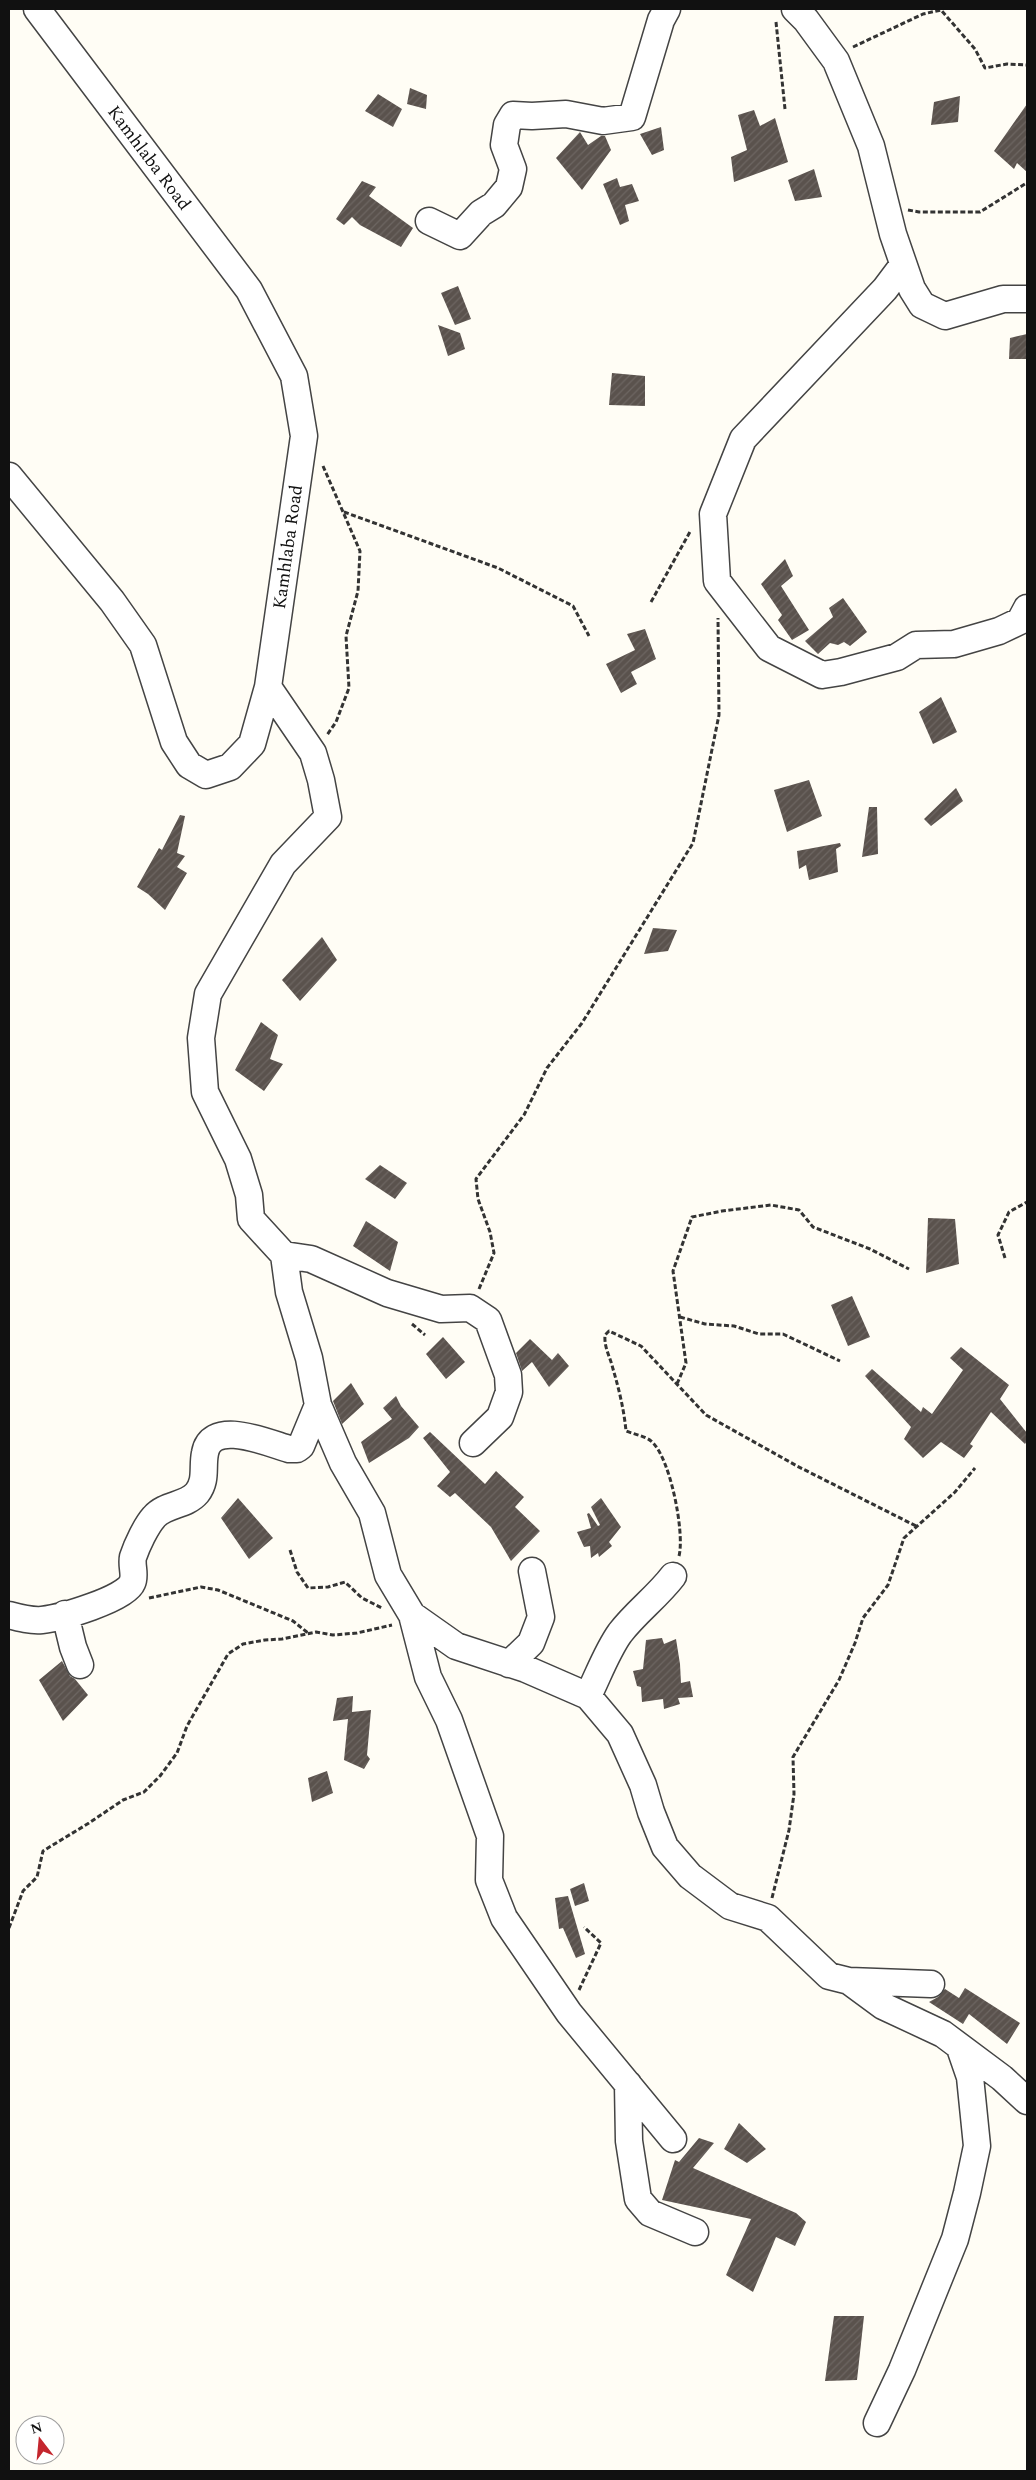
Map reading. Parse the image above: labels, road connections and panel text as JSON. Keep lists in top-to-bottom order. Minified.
{"streets":{"street":["Kamhlaba Road"]},"north":"top"}
